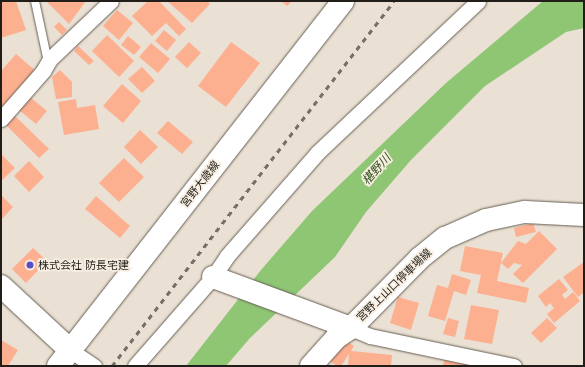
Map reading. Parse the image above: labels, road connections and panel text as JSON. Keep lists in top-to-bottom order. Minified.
{"streets":{"main road":["宮野大歳線","宮野上山口停車場線"]},"water":["椹野川"],"places":["株式会社 防長宅建"]}
